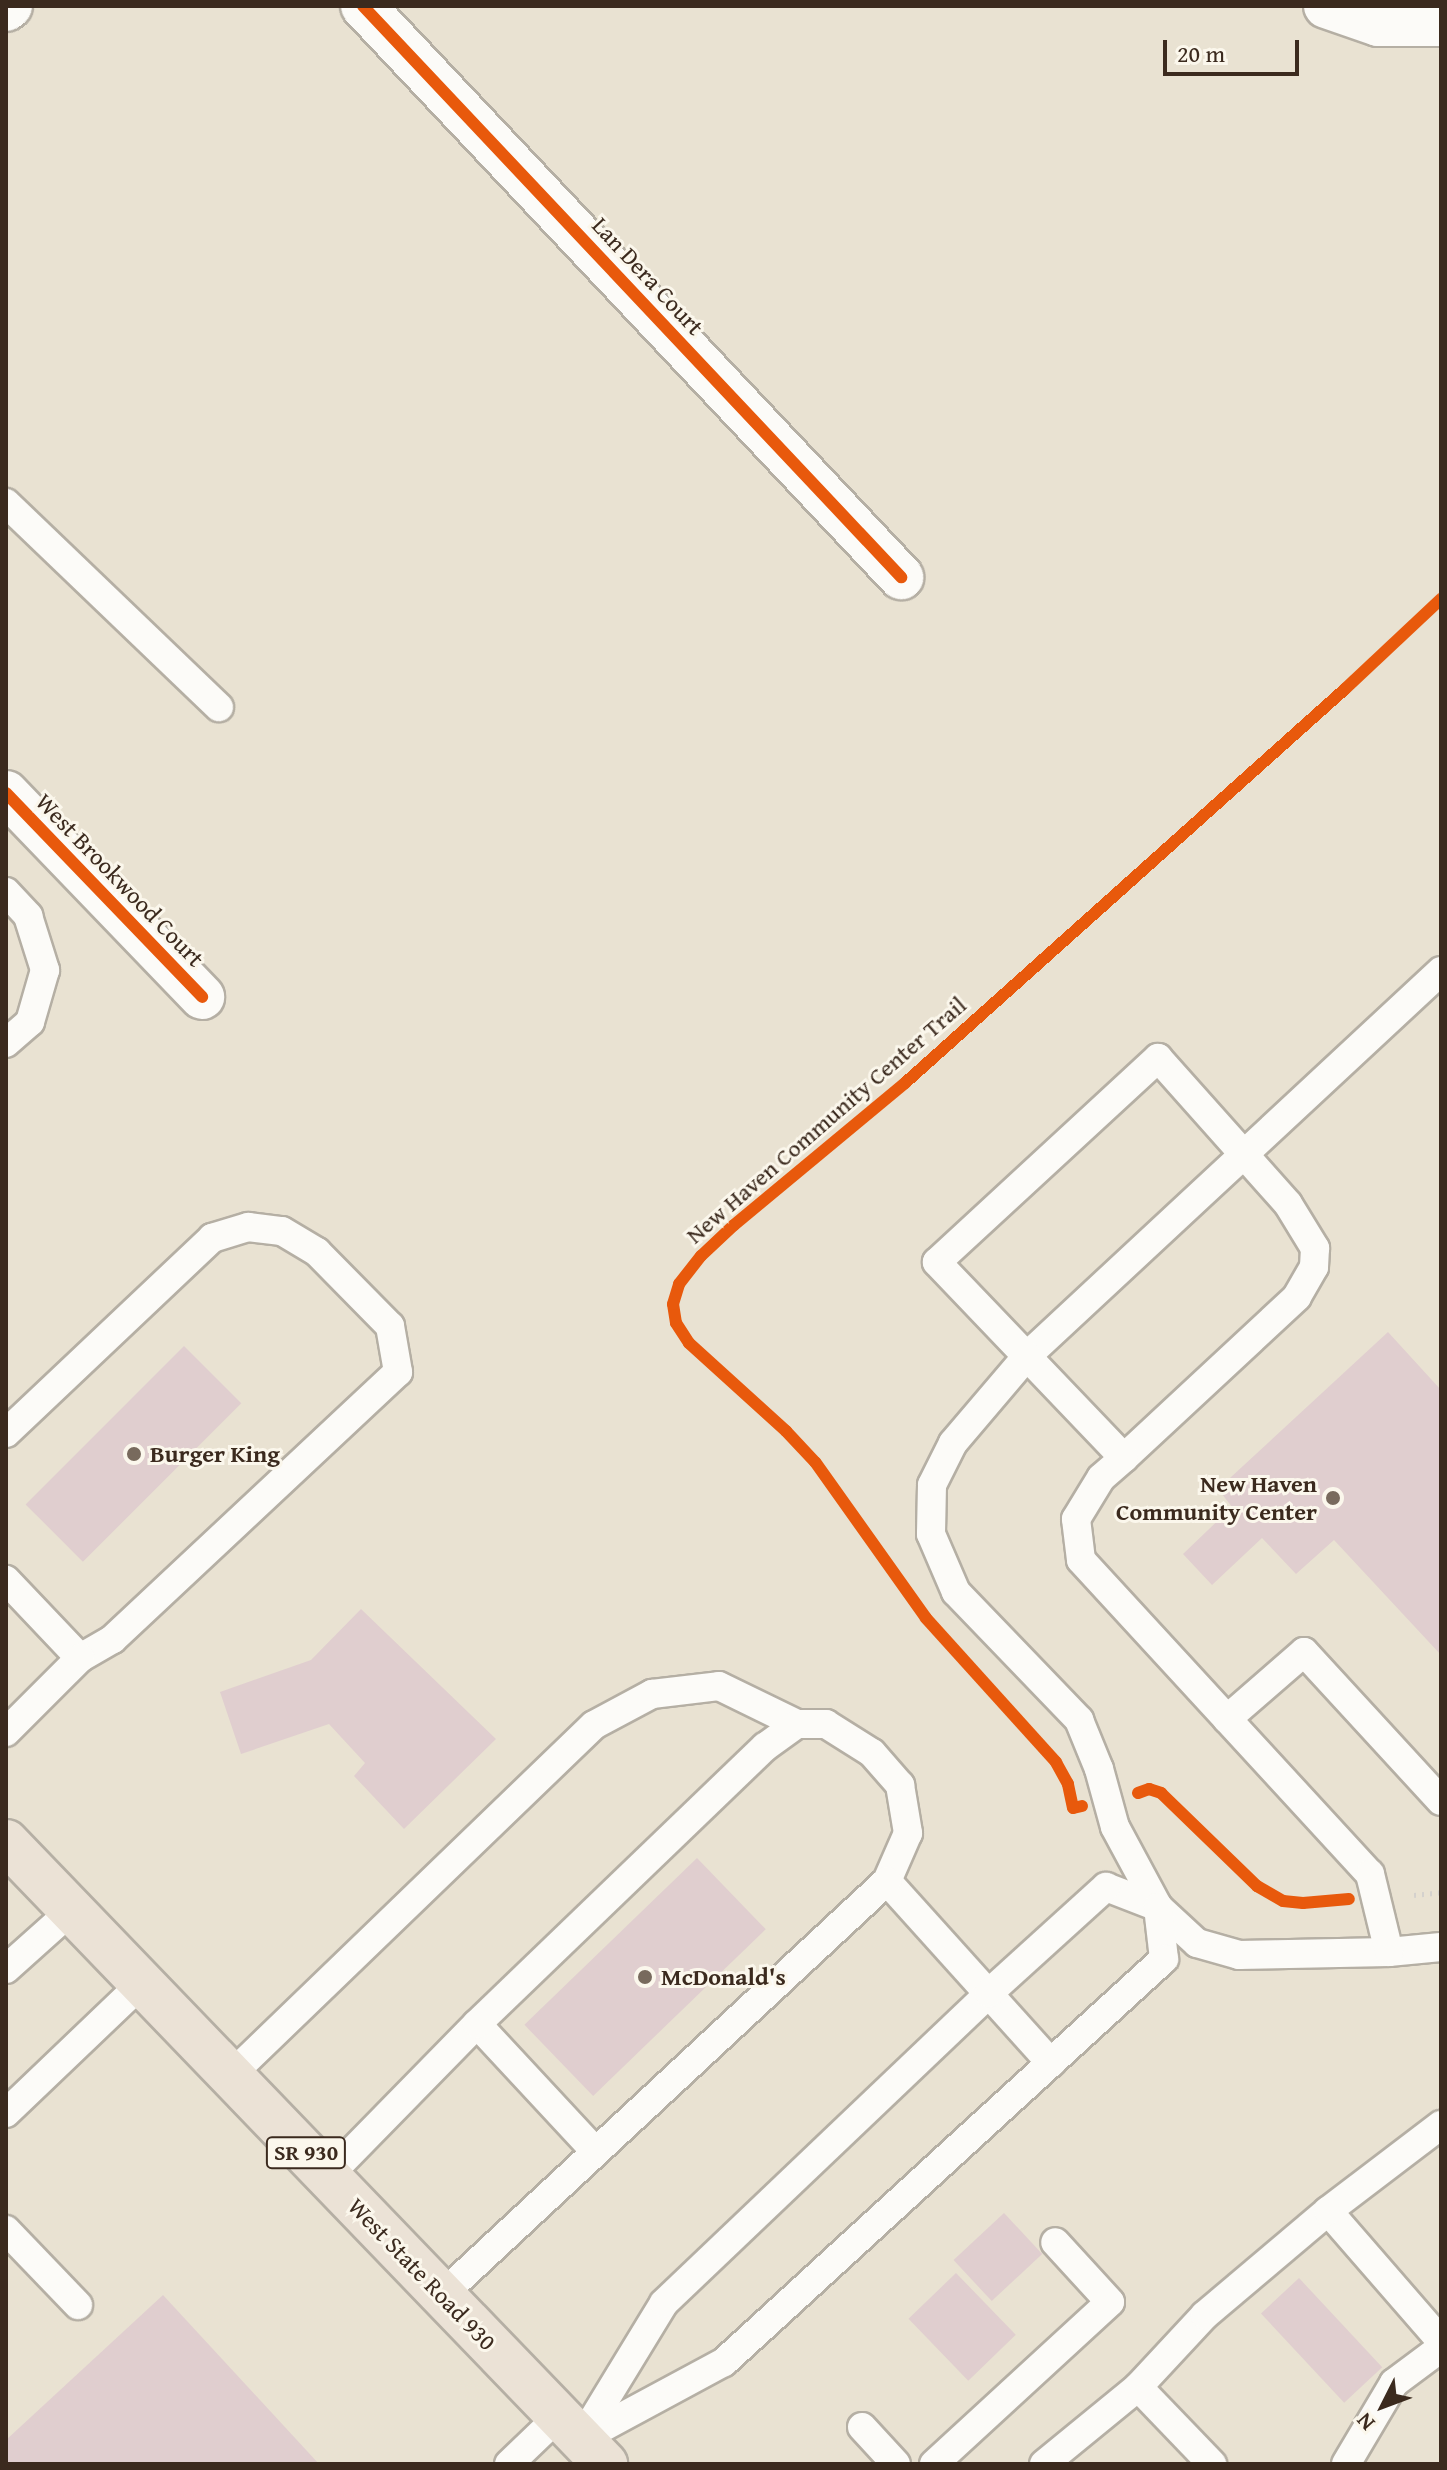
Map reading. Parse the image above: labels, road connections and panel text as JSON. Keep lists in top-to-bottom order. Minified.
{"streets":{"highway":["SR 930","West State Road 930"],"street":["Lan Dera Court","West Brookwood Court"],"cycle path":["New Haven Community Center Trail"]},"places":["Burger King","New Haven Community Center","McDonald's"],"scale_bar":"20 m","north":"bottom left"}
